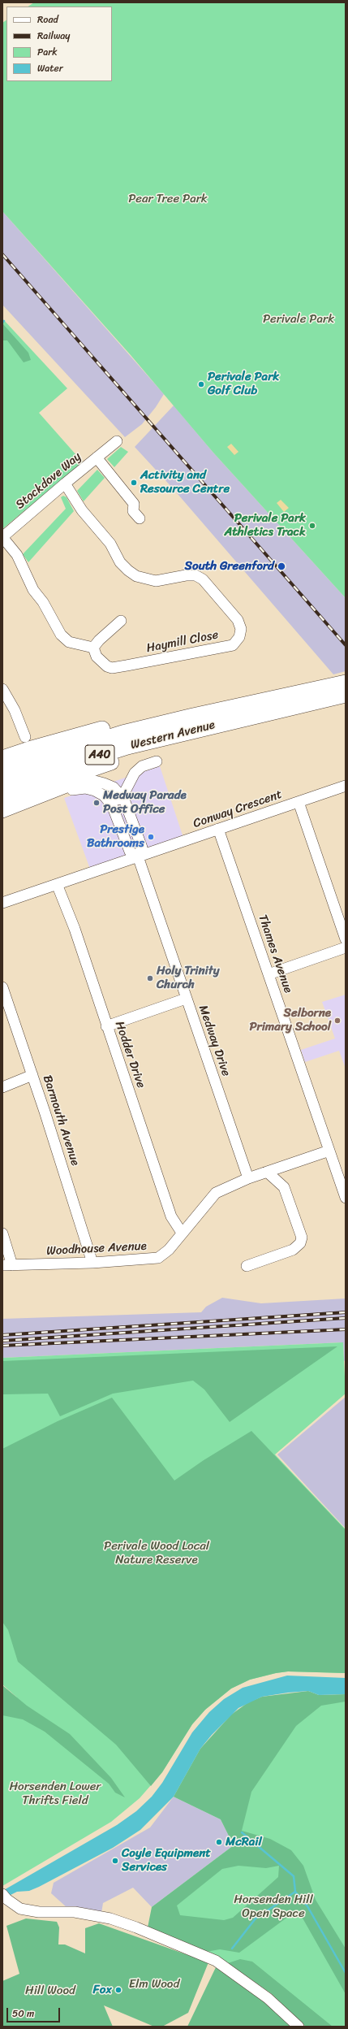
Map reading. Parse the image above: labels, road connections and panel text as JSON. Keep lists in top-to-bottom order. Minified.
{"streets":{"highway":["Western Avenue","A40"],"street":["Stockdove Way","Haymill Close","Conway Crescent","Thames Avenue","Medway Drive","Hodder Drive","Barmouth Avenue","Woodhouse Avenue"]},"crossings":[["Stockdove Way","Haymill Close"],["Western Avenue","A40"],["Conway Crescent","Thames Avenue"],["Conway Crescent","Medway Drive"],["Thames Avenue","Woodhouse Avenue"],["Medway Drive","Woodhouse Avenue"],["Hodder Drive","Woodhouse Avenue"],["Barmouth Avenue","Woodhouse Avenue"]],"parks":["Pear Tree Park","Perivale Park","Perivale Wood Local Nature Reserve","Horsenden Lower Thrifts Field","Horsenden Hill Open Space","Elm Wood","Hill Wood"],"places":["Perivale Park Golf Club","Activity and Resource Centre","Perivale Park Athletics Track","South Greenford","Medway Parade Post Office","Prestige Bathrooms","Holy Trinity Church","Selborne Primary School","McRail","Coyle Equipment Services","Fox"],"legend":["Road","Railway","Park","Water"],"scale_bar":"50 m"}
